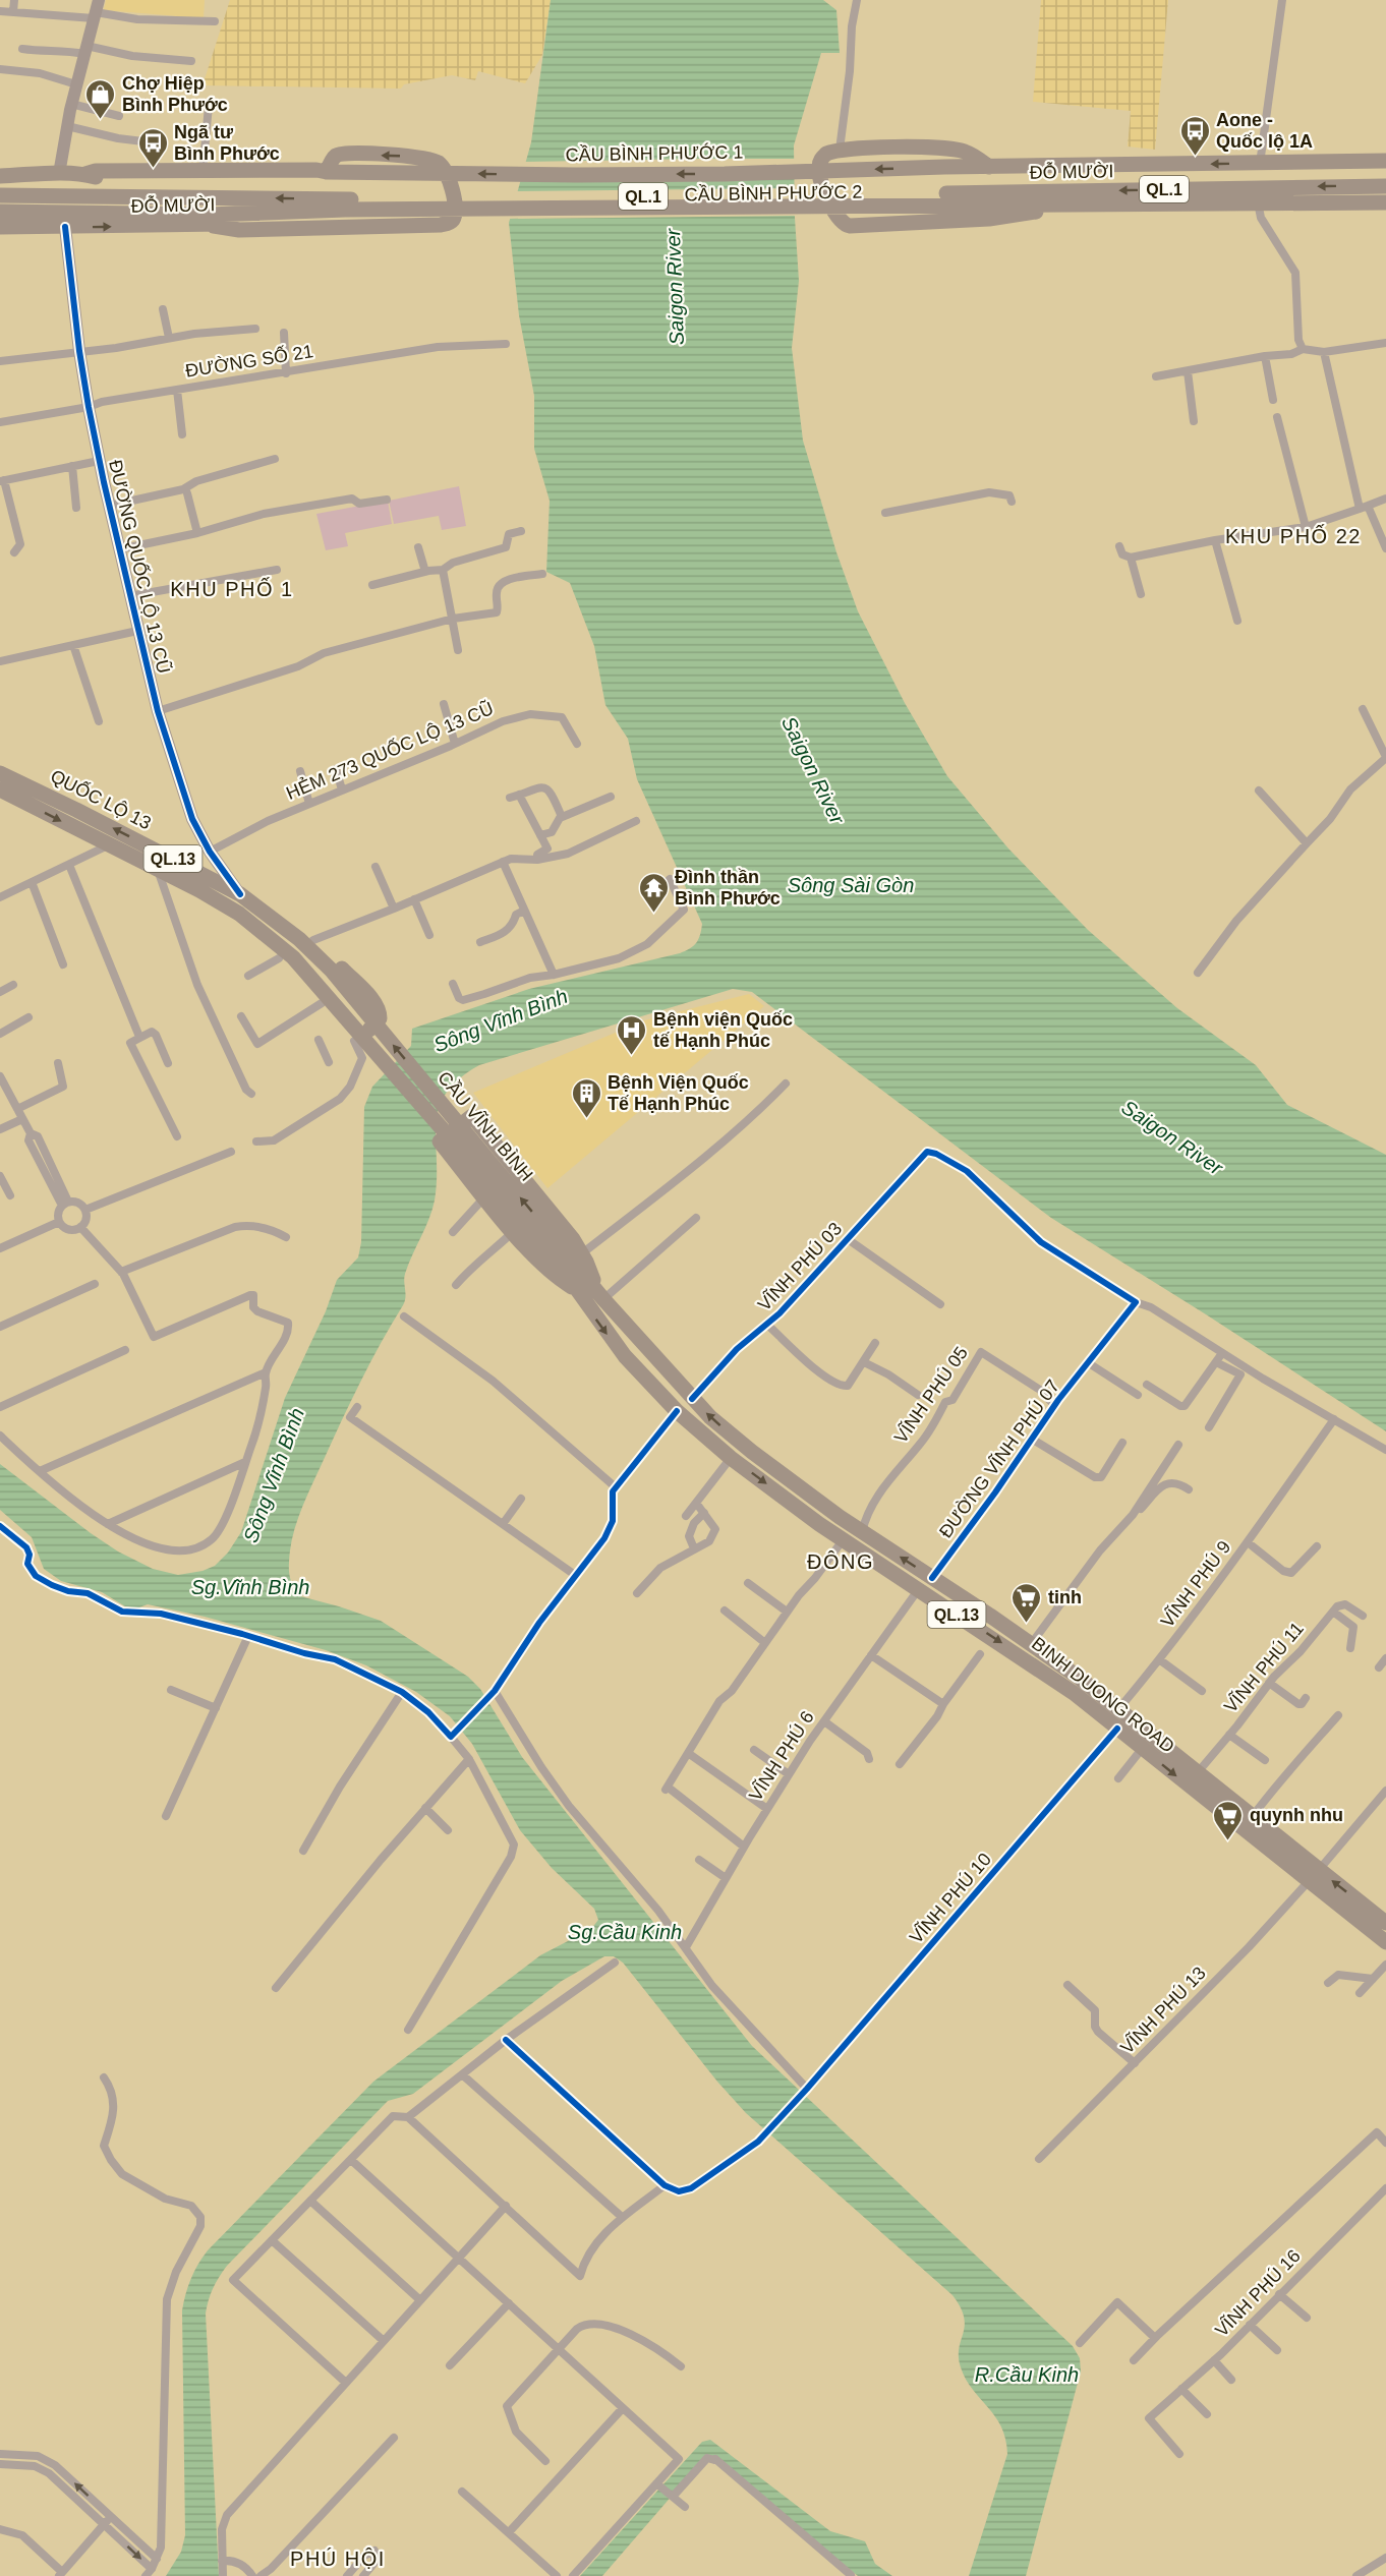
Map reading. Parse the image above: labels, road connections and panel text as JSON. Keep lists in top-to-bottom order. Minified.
{"streets":{"highway":["CẦU BÌNH PHƯỚC 1","ĐỖ MƯỜI","QL.1","CẦU BÌNH PHƯỚC 2","QUỐC LỘ 13","QL.13","CẦU VĨNH BÌNH","BINH DUONG ROAD"],"street":["ĐƯỜNG SỐ 21","ĐƯỜNG QUỐC LỘ 13 CŨ","HẺM 273 QUỐC LỘ 13 CŨ","VĨNH PHÚ 03","VĨNH PHÚ 05","ĐƯỜNG VĨNH PHÚ 07","VĨNH PHÚ 9","VĨNH PHÚ 11","VĨNH PHÚ 6","VĨNH PHÚ 10","VĨNH PHÚ 13","VĨNH PHÚ 16"]},"crossings":[["CẦU BÌNH PHƯỚC 1","ĐỖ MƯỜI"],["ĐỖ MƯỜI","QL.1"],["ĐỖ MƯỜI","CẦU BÌNH PHƯỚC 2"],["ĐỖ MƯỜI","ĐƯỜNG QUỐC LỘ 13 CŨ"],["ĐƯỜNG SỐ 21","ĐƯỜNG QUỐC LỘ 13 CŨ"],["ĐƯỜNG QUỐC LỘ 13 CŨ","HẺM 273 QUỐC LỘ 13 CŨ"],["ĐƯỜNG QUỐC LỘ 13 CŨ","QUỐC LỘ 13"],["QUỐC LỘ 13","CẦU VĨNH BÌNH"],["CẦU VĨNH BÌNH","BINH DUONG ROAD"],["VĨNH PHÚ 03","ĐƯỜNG VĨNH PHÚ 07"],["VĨNH PHÚ 03","BINH DUONG ROAD"],["VĨNH PHÚ 05","ĐƯỜNG VĨNH PHÚ 07"],["VĨNH PHÚ 05","BINH DUONG ROAD"],["ĐƯỜNG VĨNH PHÚ 07","BINH DUONG ROAD"],["VĨNH PHÚ 9","BINH DUONG ROAD"],["VĨNH PHÚ 11","BINH DUONG ROAD"],["BINH DUONG ROAD","VĨNH PHÚ 6"],["BINH DUONG ROAD","VĨNH PHÚ 10"],["BINH DUONG ROAD","VĨNH PHÚ 13"]],"one_way":["CẦU BÌNH PHƯỚC 1"],"districts":["KHU PHỐ 22","KHU PHỐ 1","ĐÔNG","PHÚ HỘI"],"water":["Saigon River","Sông Sài Gòn","Sông Vĩnh Bình","Sg.Vĩnh Bình","Sg.Cầu Kinh","R.Cầu Kinh"],"places":{"shop":["Chợ Hiệp Bình Phước"],"bus stop":["Aone - Quốc lộ 1A","Ngã tư Bình Phước"],"temple":["Đình thần Bình Phước"],"hospital":["Bệnh viện Quốc tế Hạnh Phúc"],"building":["Bệnh Viện Quốc Tế Hạnh Phúc"],"supermarket":["tinh","quynh nhu"]}}
